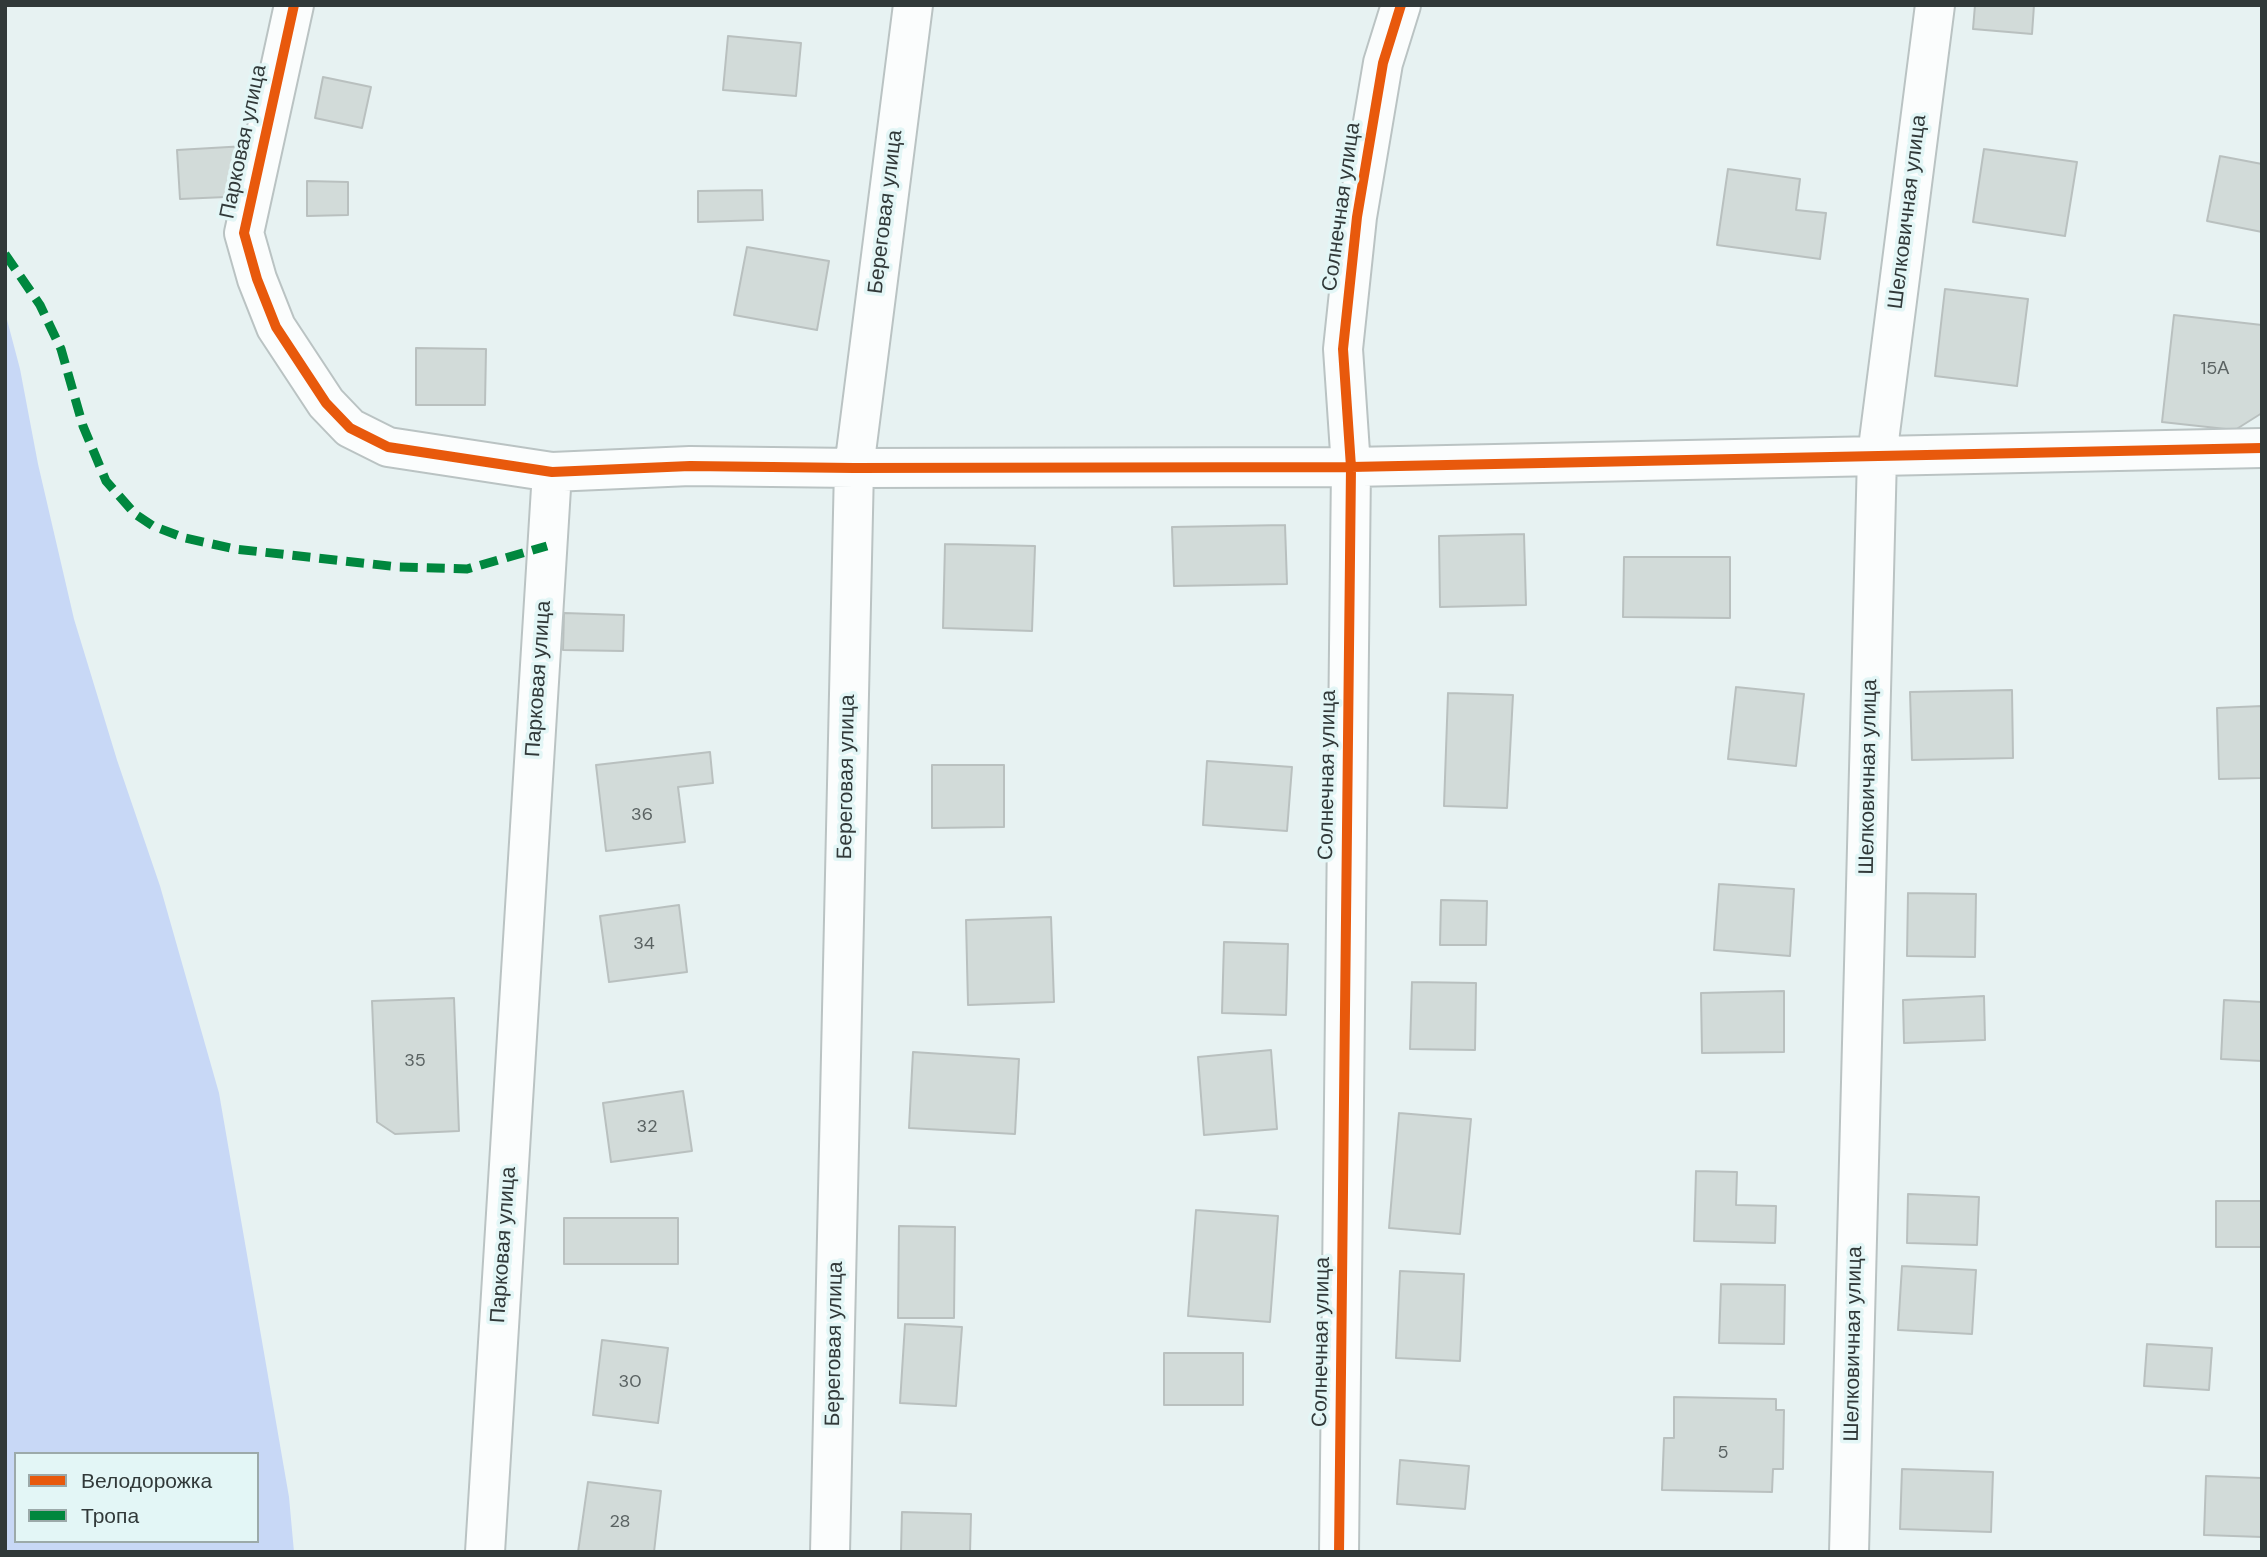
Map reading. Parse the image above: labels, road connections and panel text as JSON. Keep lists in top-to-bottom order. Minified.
{"streets":{"street":["Парковая улица","Солнечная улица","Береговая улица","Шелковичная улица"]},"house_numbers":["15А","36","34","35","32","30","5","28"],"legend":["Велодорожка","Тропа"]}
